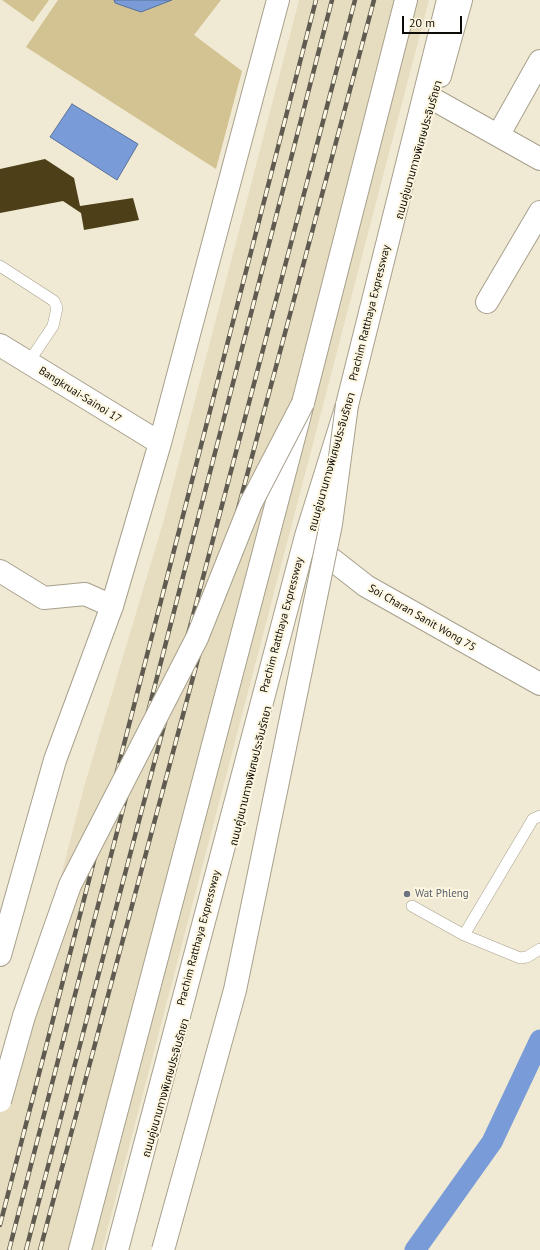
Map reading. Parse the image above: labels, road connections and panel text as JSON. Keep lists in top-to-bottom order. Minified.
{"streets":{"main road":["ถนนคู่ขนานทางพิเศษประจิมรัถยา","Prachim Ratthaya Expressway","Bangkruai-Sainoi 17","Soi Charan Sanit Wong 75"]},"crossings":[["ถนนคู่ขนานทางพิเศษประจิมรัถยา","Soi Charan Sanit Wong 75"]],"places":["Wat Phleng"],"scale_bar":"20 m"}
